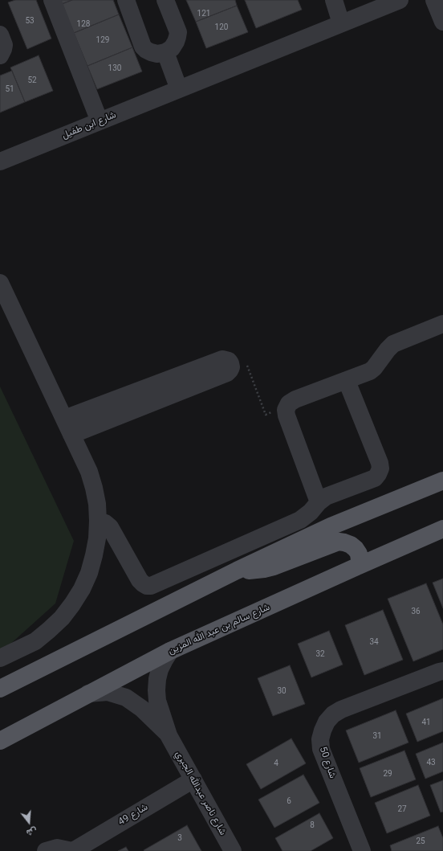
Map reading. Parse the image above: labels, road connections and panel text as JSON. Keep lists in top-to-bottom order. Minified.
{"streets":{"main road":["شارع سالم بن عبد الله المزين"],"street":["شارع ابن طفيل","شارع 50","شارع ناصر عبدالله الجبري","شارع 49"]},"crossings":[["شارع سالم بن عبد الله المزين","شارع ناصر عبدالله الجبري"],["شارع ناصر عبدالله الجبري","شارع 49"]],"house_numbers":["121","53","128","120","129","130","52","51","36","34","32","30","41","31","43","4","29","6","27","8","3","25"],"north":"bottom"}
